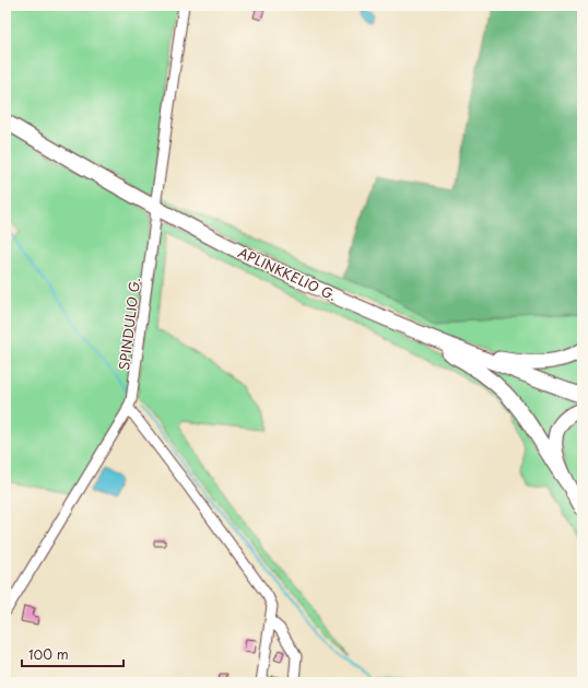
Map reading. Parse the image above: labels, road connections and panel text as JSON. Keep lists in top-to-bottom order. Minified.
{"streets":{"highway":["APLINKKELIO G."],"street":["SPINDULIO G."]},"crossings":[["APLINKKELIO G.","SPINDULIO G."]],"scale_bar":"100 m"}
